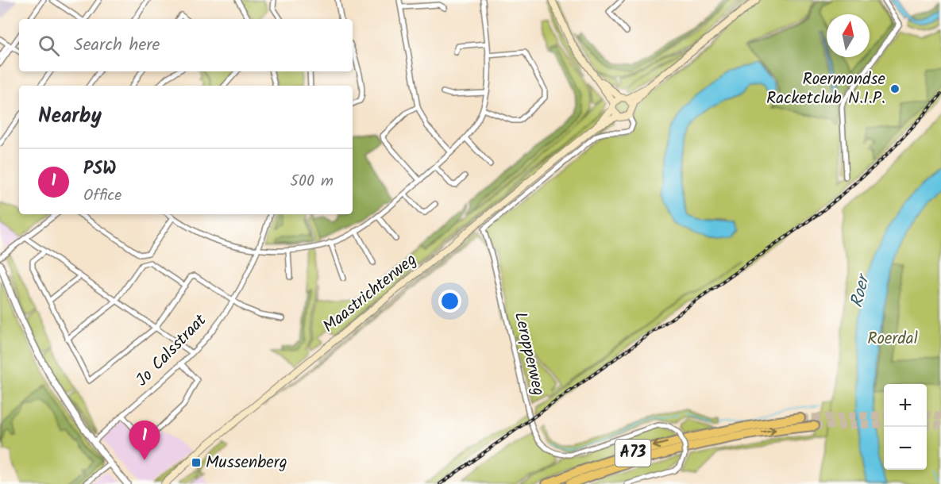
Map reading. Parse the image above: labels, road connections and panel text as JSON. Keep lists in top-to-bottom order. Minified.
{"streets":{"highway":["A73"],"main road":["Maastrichterweg"],"street":["Jo Calsstraat","Leropperweg"]},"crossings":[["Maastrichterweg","Leropperweg"]],"water":["Roer"],"parks":["Roerdal"],"places":{"other":["Roermondse Racketclub N.I.P."],"transit":["Mussenberg"]},"north":"top","page":{"search":"Search here","heading":"Nearby","list":[{"mark":"1","name":"PSW","note":"Office","value":"500 m"}],"map_buttons":["+","−"],"pins":"1"}}
